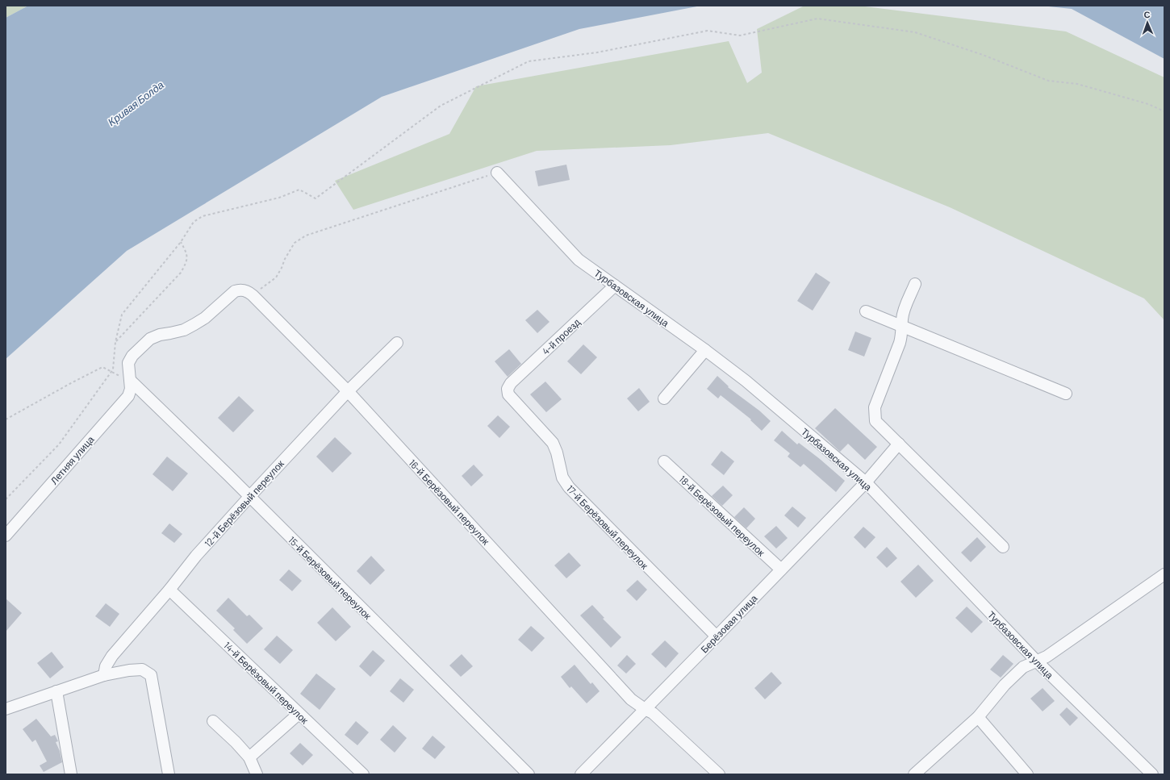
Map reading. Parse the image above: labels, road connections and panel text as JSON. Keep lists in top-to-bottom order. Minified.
{"streets":{"street":["Турбазовская улица","4-й проезд","Летняя улица","16-й Берёзовый переулок","12-й Берёзовый переулок","18-й Берёзовый переулок","17-й Берёзовый переулок","15-й Берёзовый переулок","Берёзовая улица","14-й Берёзовый переулок"]},"crossings":[["Турбазовская улица","4-й проезд"],["Турбазовская улица","Берёзовая улица"],["4-й проезд","17-й Берёзовый переулок"],["Летняя улица","16-й Берёзовый переулок"],["Летняя улица","15-й Берёзовый переулок"],["16-й Берёзовый переулок","12-й Берёзовый переулок"],["16-й Берёзовый переулок","Берёзовая улица"],["12-й Берёзовый переулок","15-й Берёзовый переулок"],["12-й Берёзовый переулок","14-й Берёзовый переулок"],["18-й Берёзовый переулок","Берёзовая улица"],["17-й Берёзовый переулок","Берёзовая улица"]],"water":["Кривая Болда"],"north":"top"}
